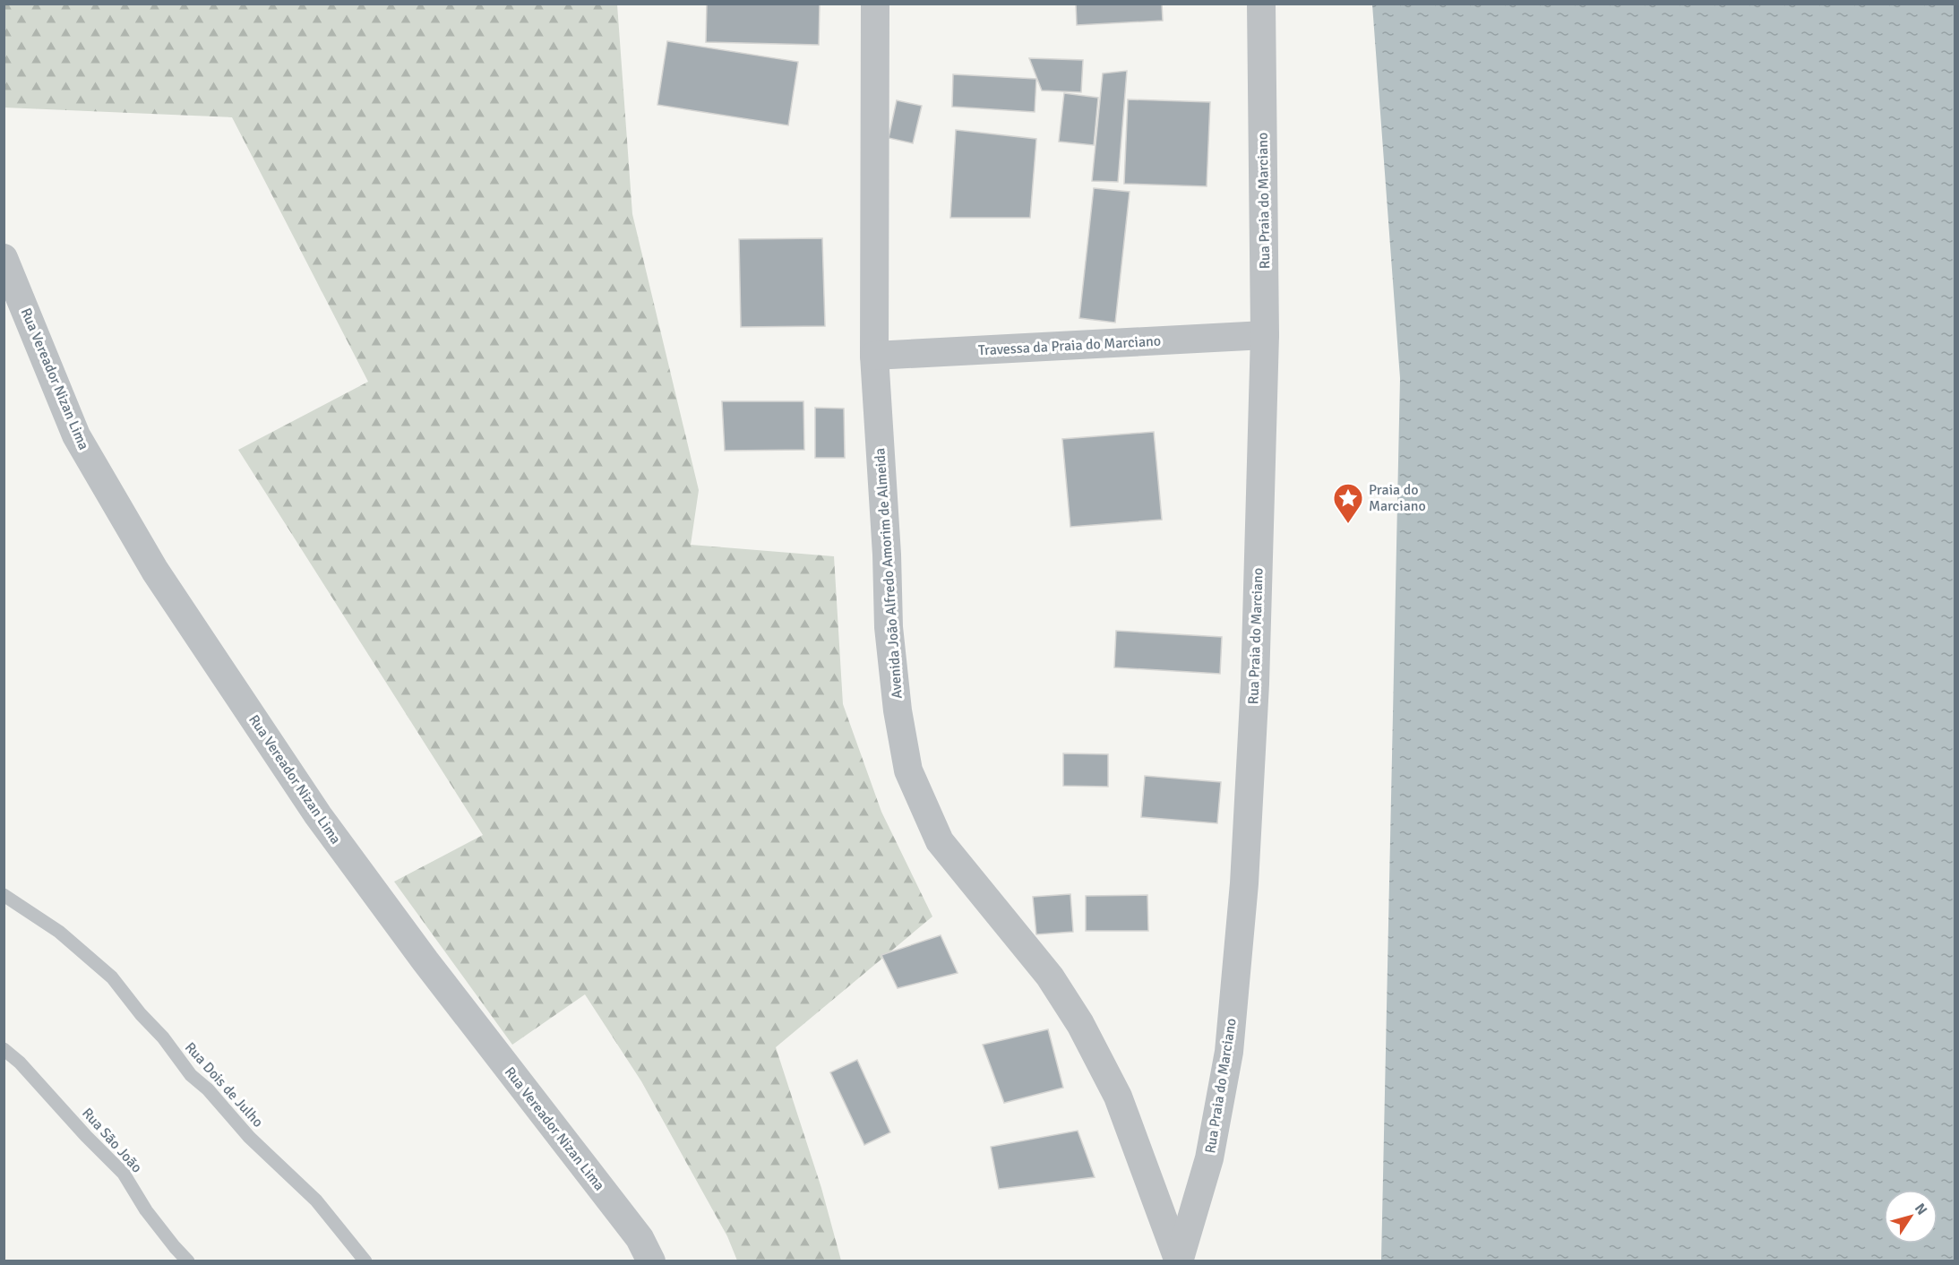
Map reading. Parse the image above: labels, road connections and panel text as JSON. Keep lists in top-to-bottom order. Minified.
{"streets":{"street":["Rua Praia do Marciano","Travessa da Praia do Marciano","Rua Vereador Nizan Lima","Avenida João Alfredo Amorim de Almeida"],"lane":["Rua Dois de Julho","Rua São João"]},"crossings":[["Rua Praia do Marciano","Travessa da Praia do Marciano"],["Rua Praia do Marciano","Avenida João Alfredo Amorim de Almeida"],["Travessa da Praia do Marciano","Avenida João Alfredo Amorim de Almeida"]],"places":{"place":["Praia do Marciano"]},"north":"top right"}
